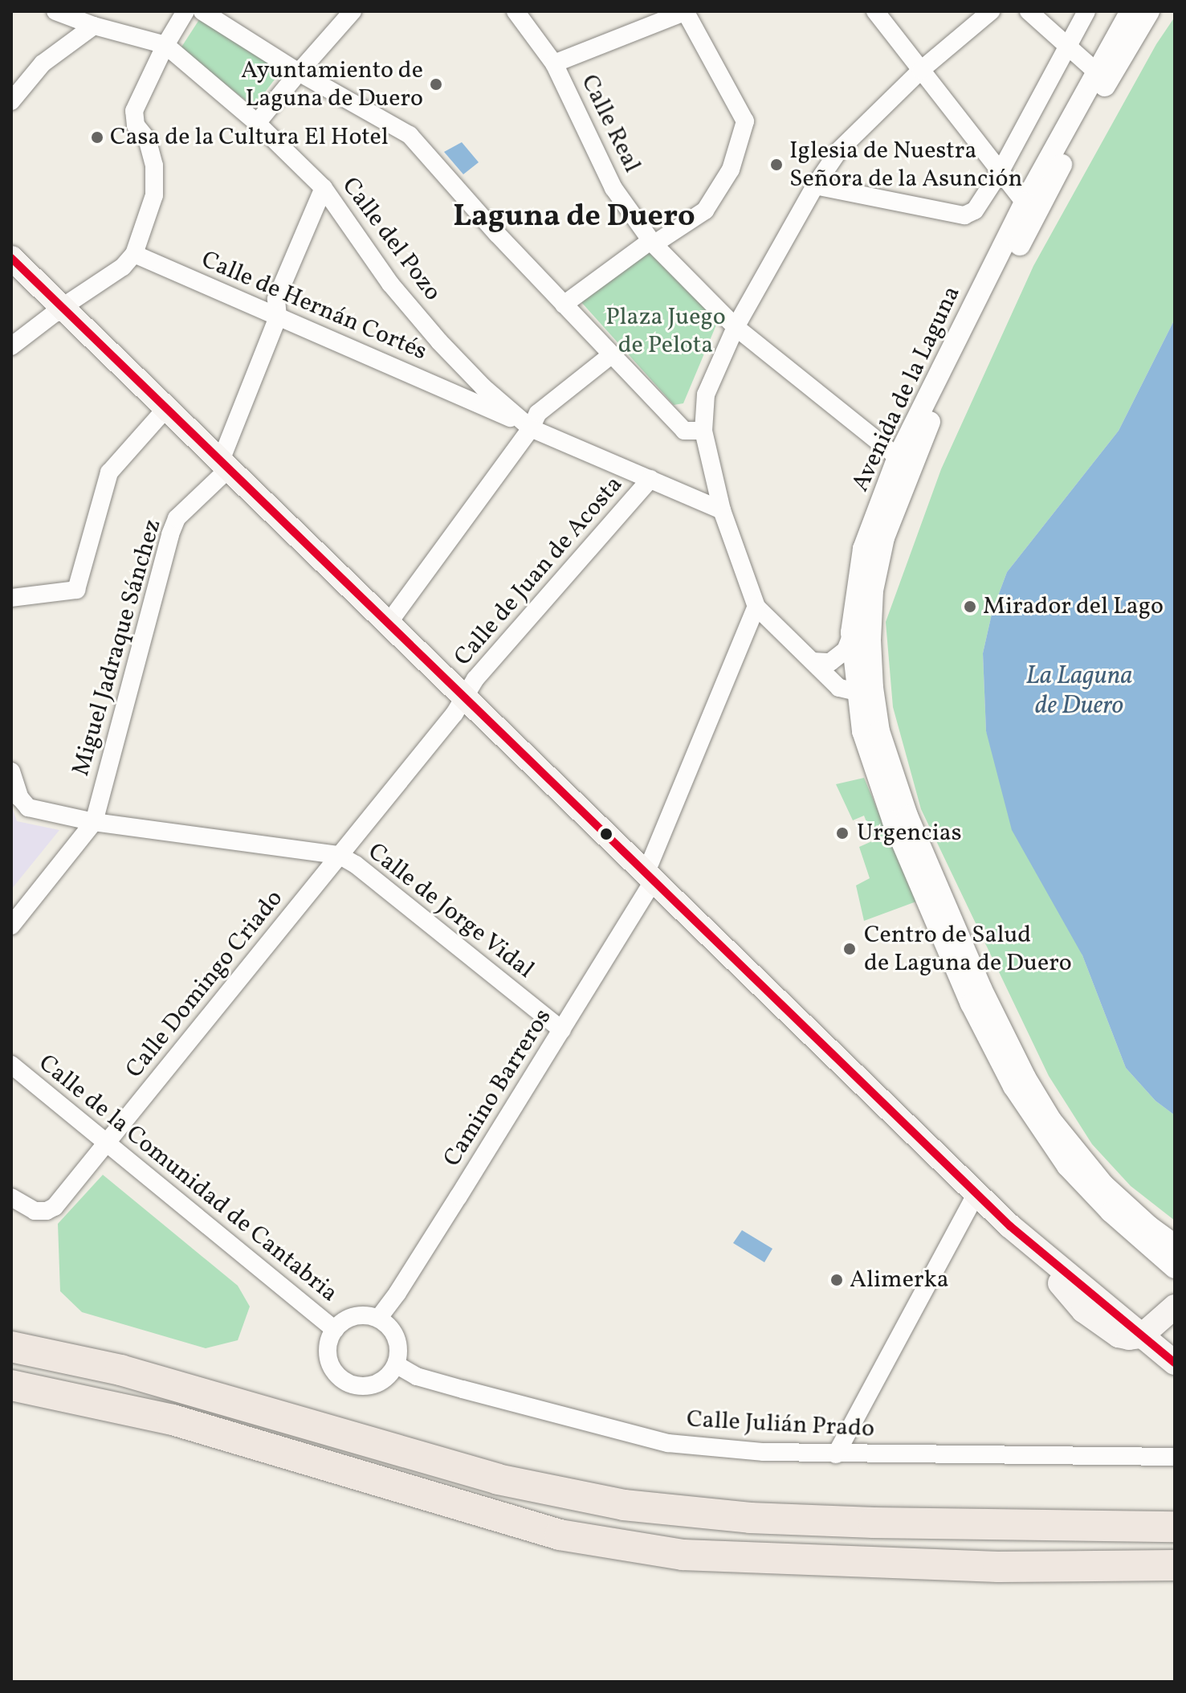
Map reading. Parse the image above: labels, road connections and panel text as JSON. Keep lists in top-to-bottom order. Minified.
{"streets":{"street":["Calle Real","Calle del Pozo","Calle de Hernán Cortés","Avenida de la Laguna","Calle de Juan de Acosta","Miguel Jadraque Sánchez","Calle de Jorge Vidal","Calle Domingo Criado","Camino Barreros","Calle de la Comunidad de Cantabria","Calle Julián Prado"]},"crossings":[["Calle Real","Avenida de la Laguna"],["Calle del Pozo","Calle de Hernán Cortés"],["Calle de Juan de Acosta","Calle de Jorge Vidal"],["Calle de Juan de Acosta","Calle Domingo Criado"],["Calle de Jorge Vidal","Calle Domingo Criado"],["Calle de Jorge Vidal","Camino Barreros"],["Calle Domingo Criado","Calle de la Comunidad de Cantabria"],["Camino Barreros","Calle de la Comunidad de Cantabria"],["Camino Barreros","Calle Julián Prado"],["Calle de la Comunidad de Cantabria","Calle Julián Prado"]],"districts":["Laguna de Duero"],"water":["La Laguna de Duero"],"parks":["Plaza Juego de Pelota"],"places":["Ayuntamiento de Laguna de Duero","Casa de la Cultura El Hotel","Iglesia de Nuestra Señora de la Asunción","Mirador del Lago","Urgencias","Centro de Salud de Laguna de Duero","Alimerka"]}
